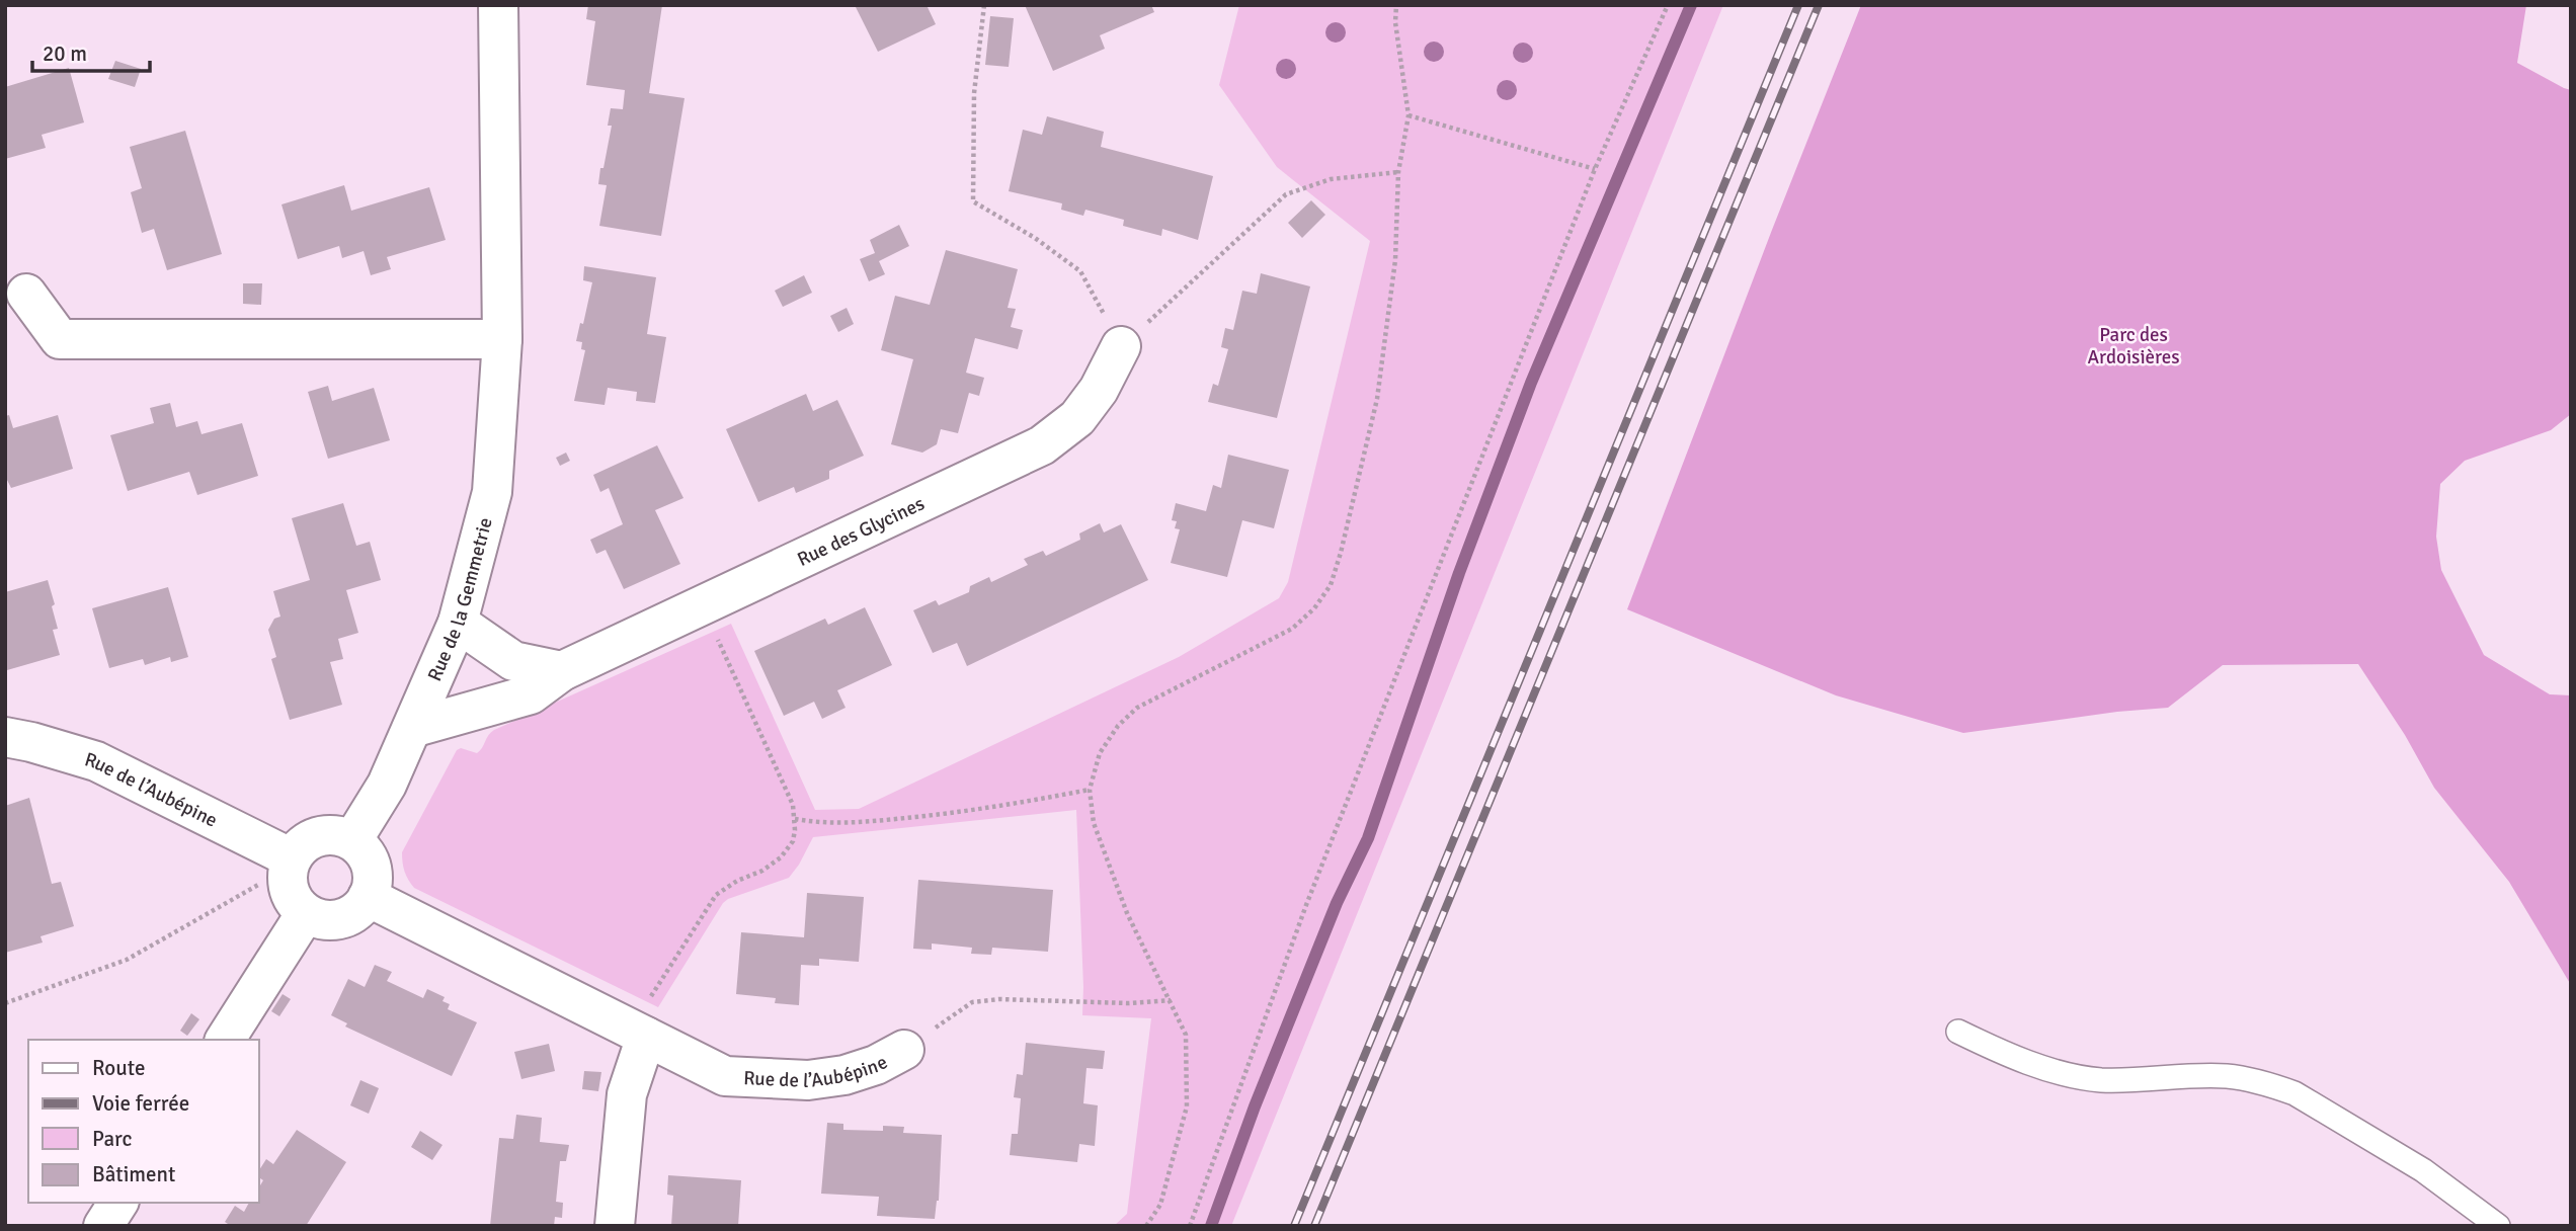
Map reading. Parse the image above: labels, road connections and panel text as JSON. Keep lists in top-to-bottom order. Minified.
{"streets":{"street":["Rue des Glycines","Rue de la Gemmetrie","Rue de l’Aubépine"]},"crossings":[["Rue des Glycines","Rue de la Gemmetrie"],["Rue de la Gemmetrie","Rue de l’Aubépine"]],"parks":["Parc des Ardoisières"],"legend":["Route","Voie ferrée","Parc","Bâtiment"],"scale_bar":"20 m"}
